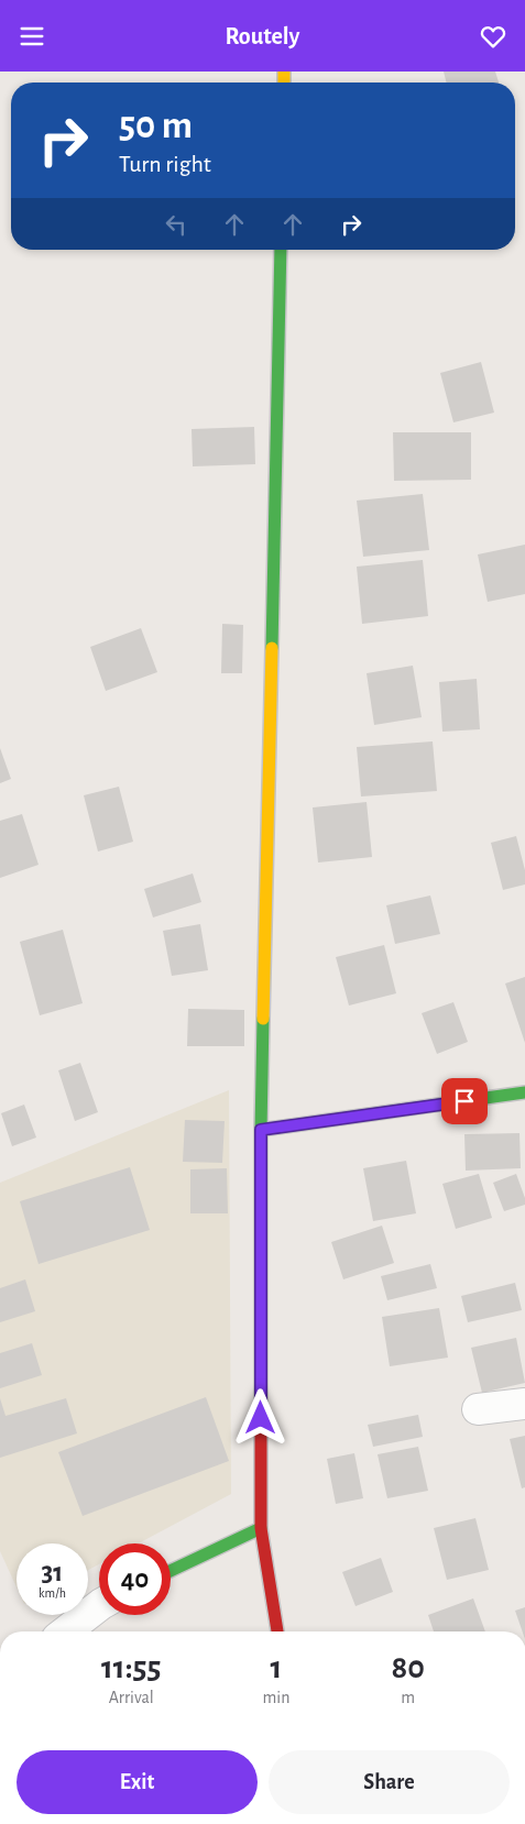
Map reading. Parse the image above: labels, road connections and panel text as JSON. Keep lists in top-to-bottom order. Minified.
{"page":{"header":"Routely","turn":["50 m","Turn right"],"speed":"31 km/h","limit":"40","eta":["11:55","Arrival","1","min","80","m"],"buttons":["Exit","Share"]}}
